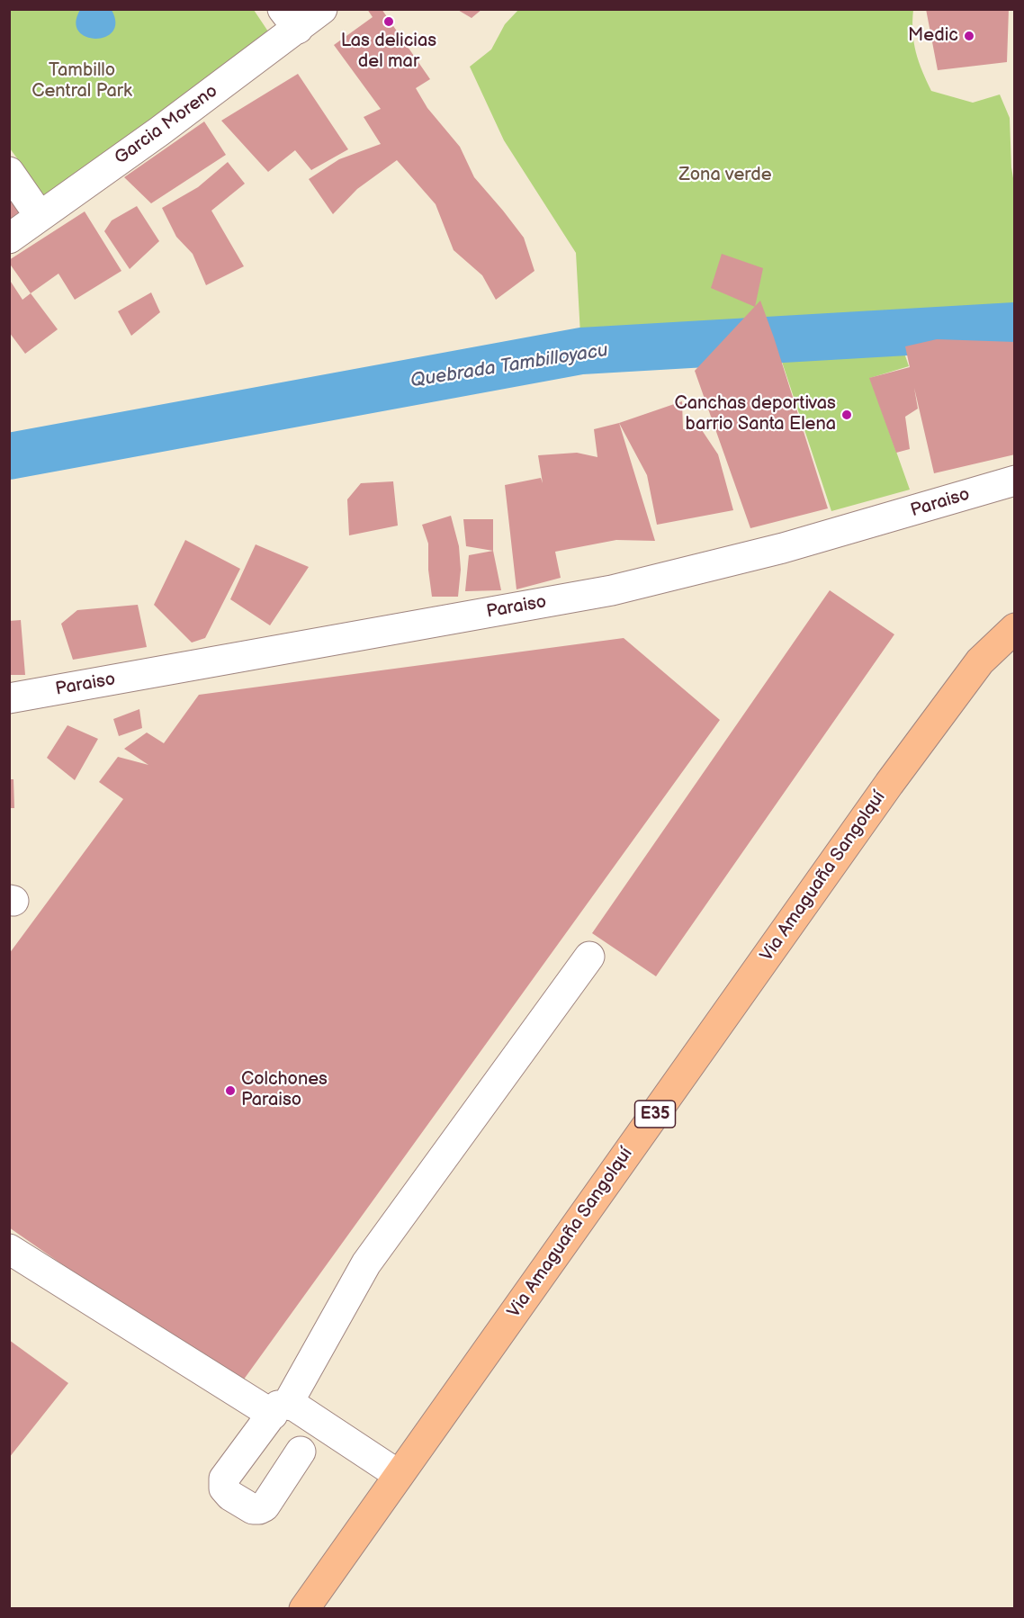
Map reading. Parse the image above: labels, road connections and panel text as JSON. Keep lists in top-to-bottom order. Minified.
{"streets":{"highway":["Via Amaguaña Sangolquí","E35"],"street":["Garcia Moreno","Paraiso"]},"water":["Quebrada Tambilloyacu"],"parks":["Tambillo Central Park","Zona verde"],"places":["Las delicias del mar","Medic","Canchas deportivas barrio Santa Elena","Colchones Paraiso"]}
